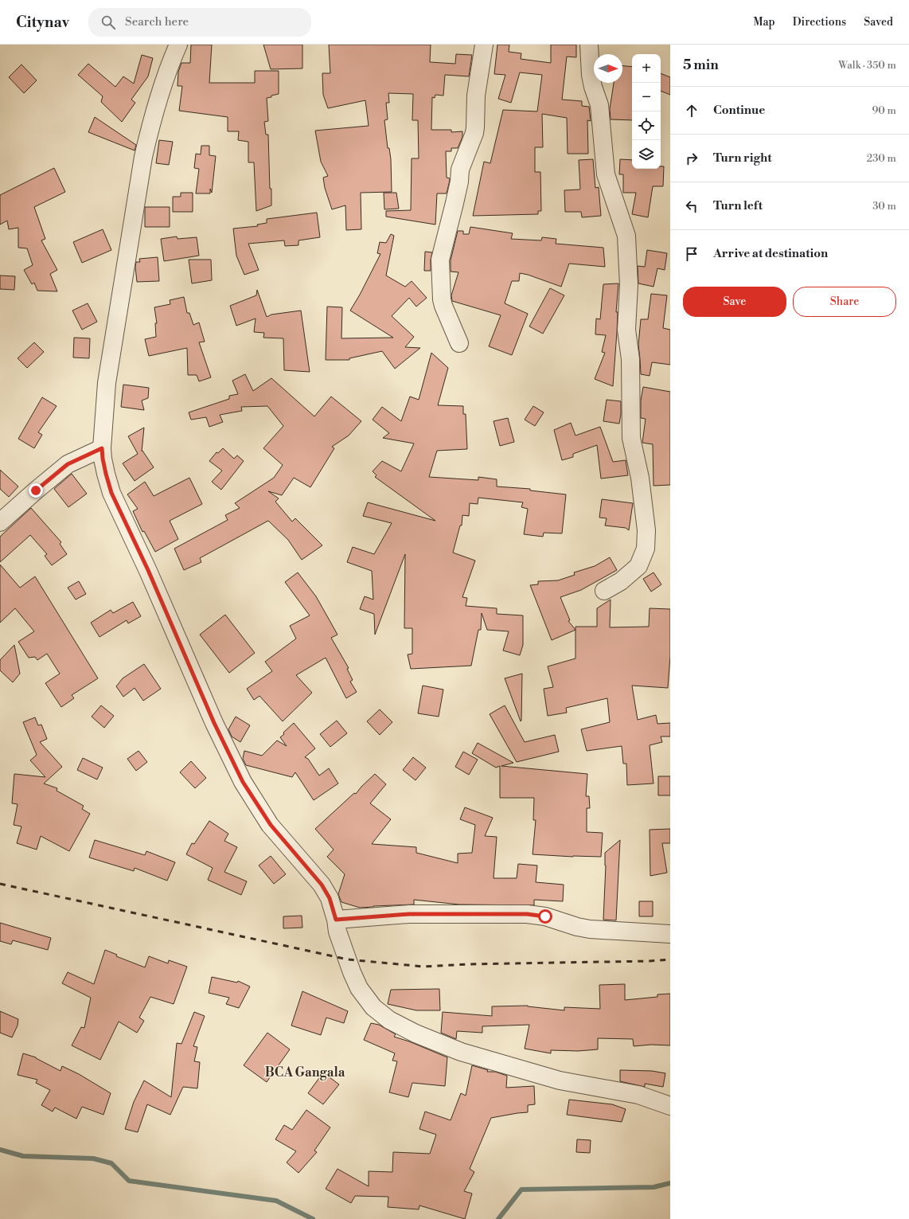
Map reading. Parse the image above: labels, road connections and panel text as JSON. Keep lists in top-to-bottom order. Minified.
{"districts":["BCA Gangala"],"north":"right","page":{"header":"Citynav","search":"Search here","nav":["Map","Directions","Saved"],"heading":["5 min","Walk · 350 m"],"map_buttons":["+","−"],"list":[["Continue","90 m"],["Turn right","230 m"],["Turn left","30 m"],"Arrive at destination"],"buttons":["Save","Share"]}}
